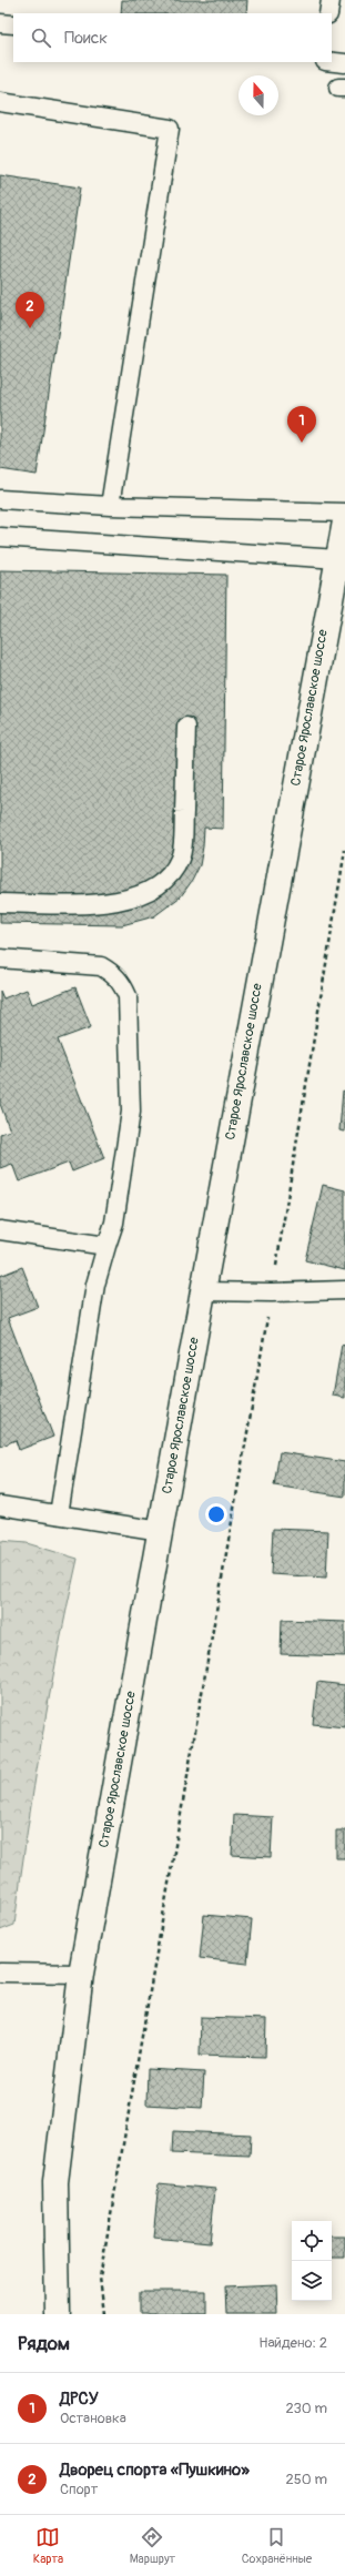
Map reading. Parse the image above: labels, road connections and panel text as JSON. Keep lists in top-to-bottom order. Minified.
{"streets":{"main road":["Старое Ярославское шоссе"]},"north":"top","page":{"search":"Поиск","pins":["2","1"],"heading":["Рядом","Найдено: 2"],"list":[{"mark":"1","name":"ДРСУ","note":"Остановка","value":"230 m"},{"mark":"2","name":"Дворец спорта «Пушкино»","note":"Спорт","value":"250 m"}],"nav":["Карта","Маршрут","Сохранённые"]}}
